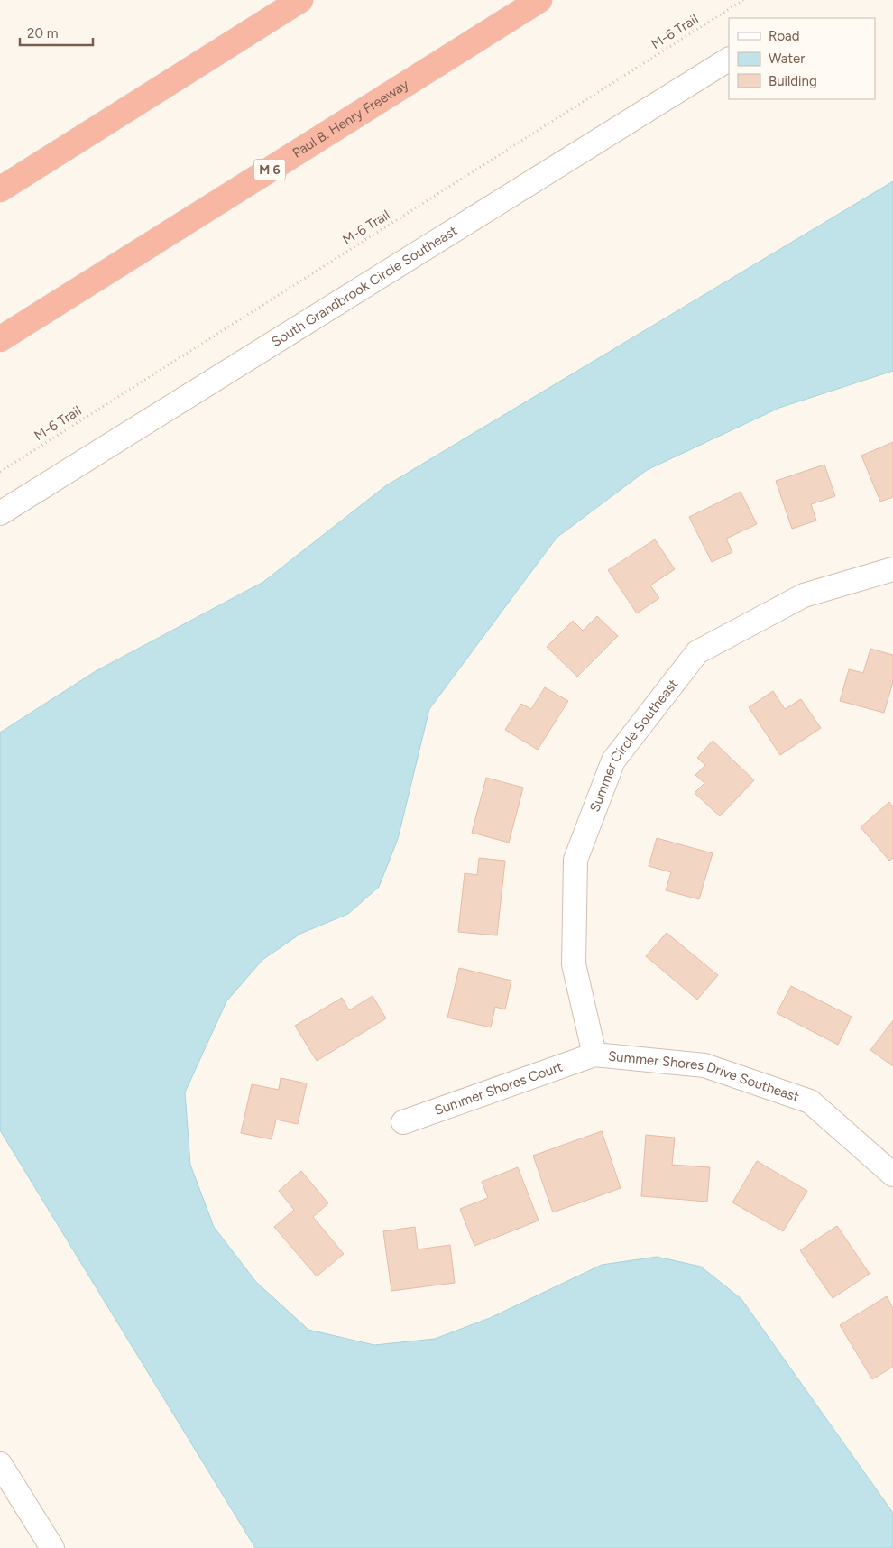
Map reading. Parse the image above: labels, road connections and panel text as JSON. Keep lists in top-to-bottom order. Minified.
{"streets":{"highway":["Paul B. Henry Freeway","M 6"],"street":["South Grandbrook Circle Southeast","Summer Circle Southeast","Summer Shores Drive Southeast","Summer Shores Court"],"path":["M-6 Trail"]},"crossings":[["Summer Circle Southeast","Summer Shores Drive Southeast"],["Summer Circle Southeast","Summer Shores Court"],["Summer Shores Drive Southeast","Summer Shores Court"]],"legend":["Road","Water","Building"],"scale_bar":"20 m"}
